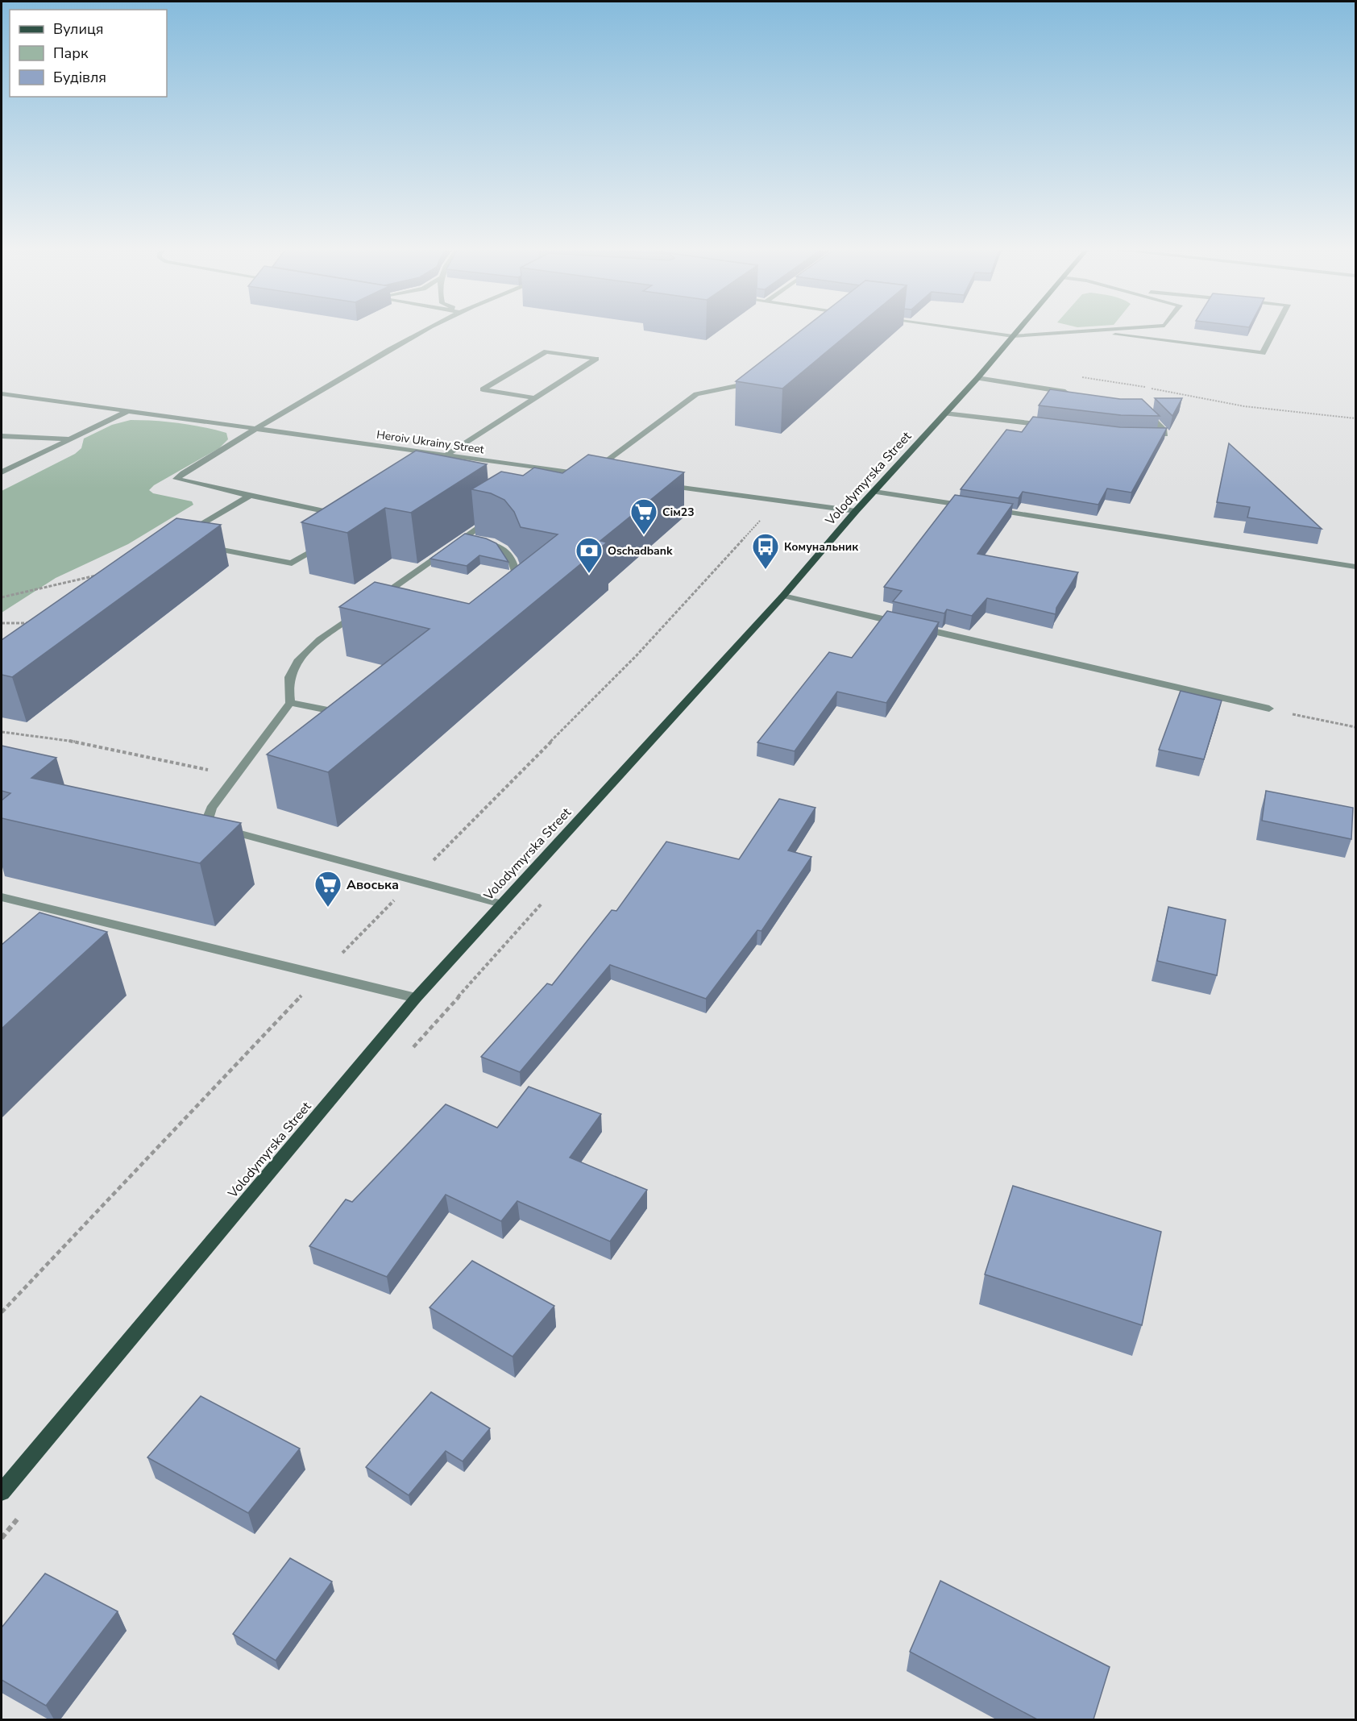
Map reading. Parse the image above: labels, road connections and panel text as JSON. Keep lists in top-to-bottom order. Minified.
{"streets":{"main road":["Volodymyrska Street"],"street":["Heroiv Ukrainy Street"]},"places":{"supermarket":["Сім23","Авоська"],"bus stop":["Комунальник"],"bank":["Oschadbank"]},"legend":["Вулиця","Парк","Будівля"]}
